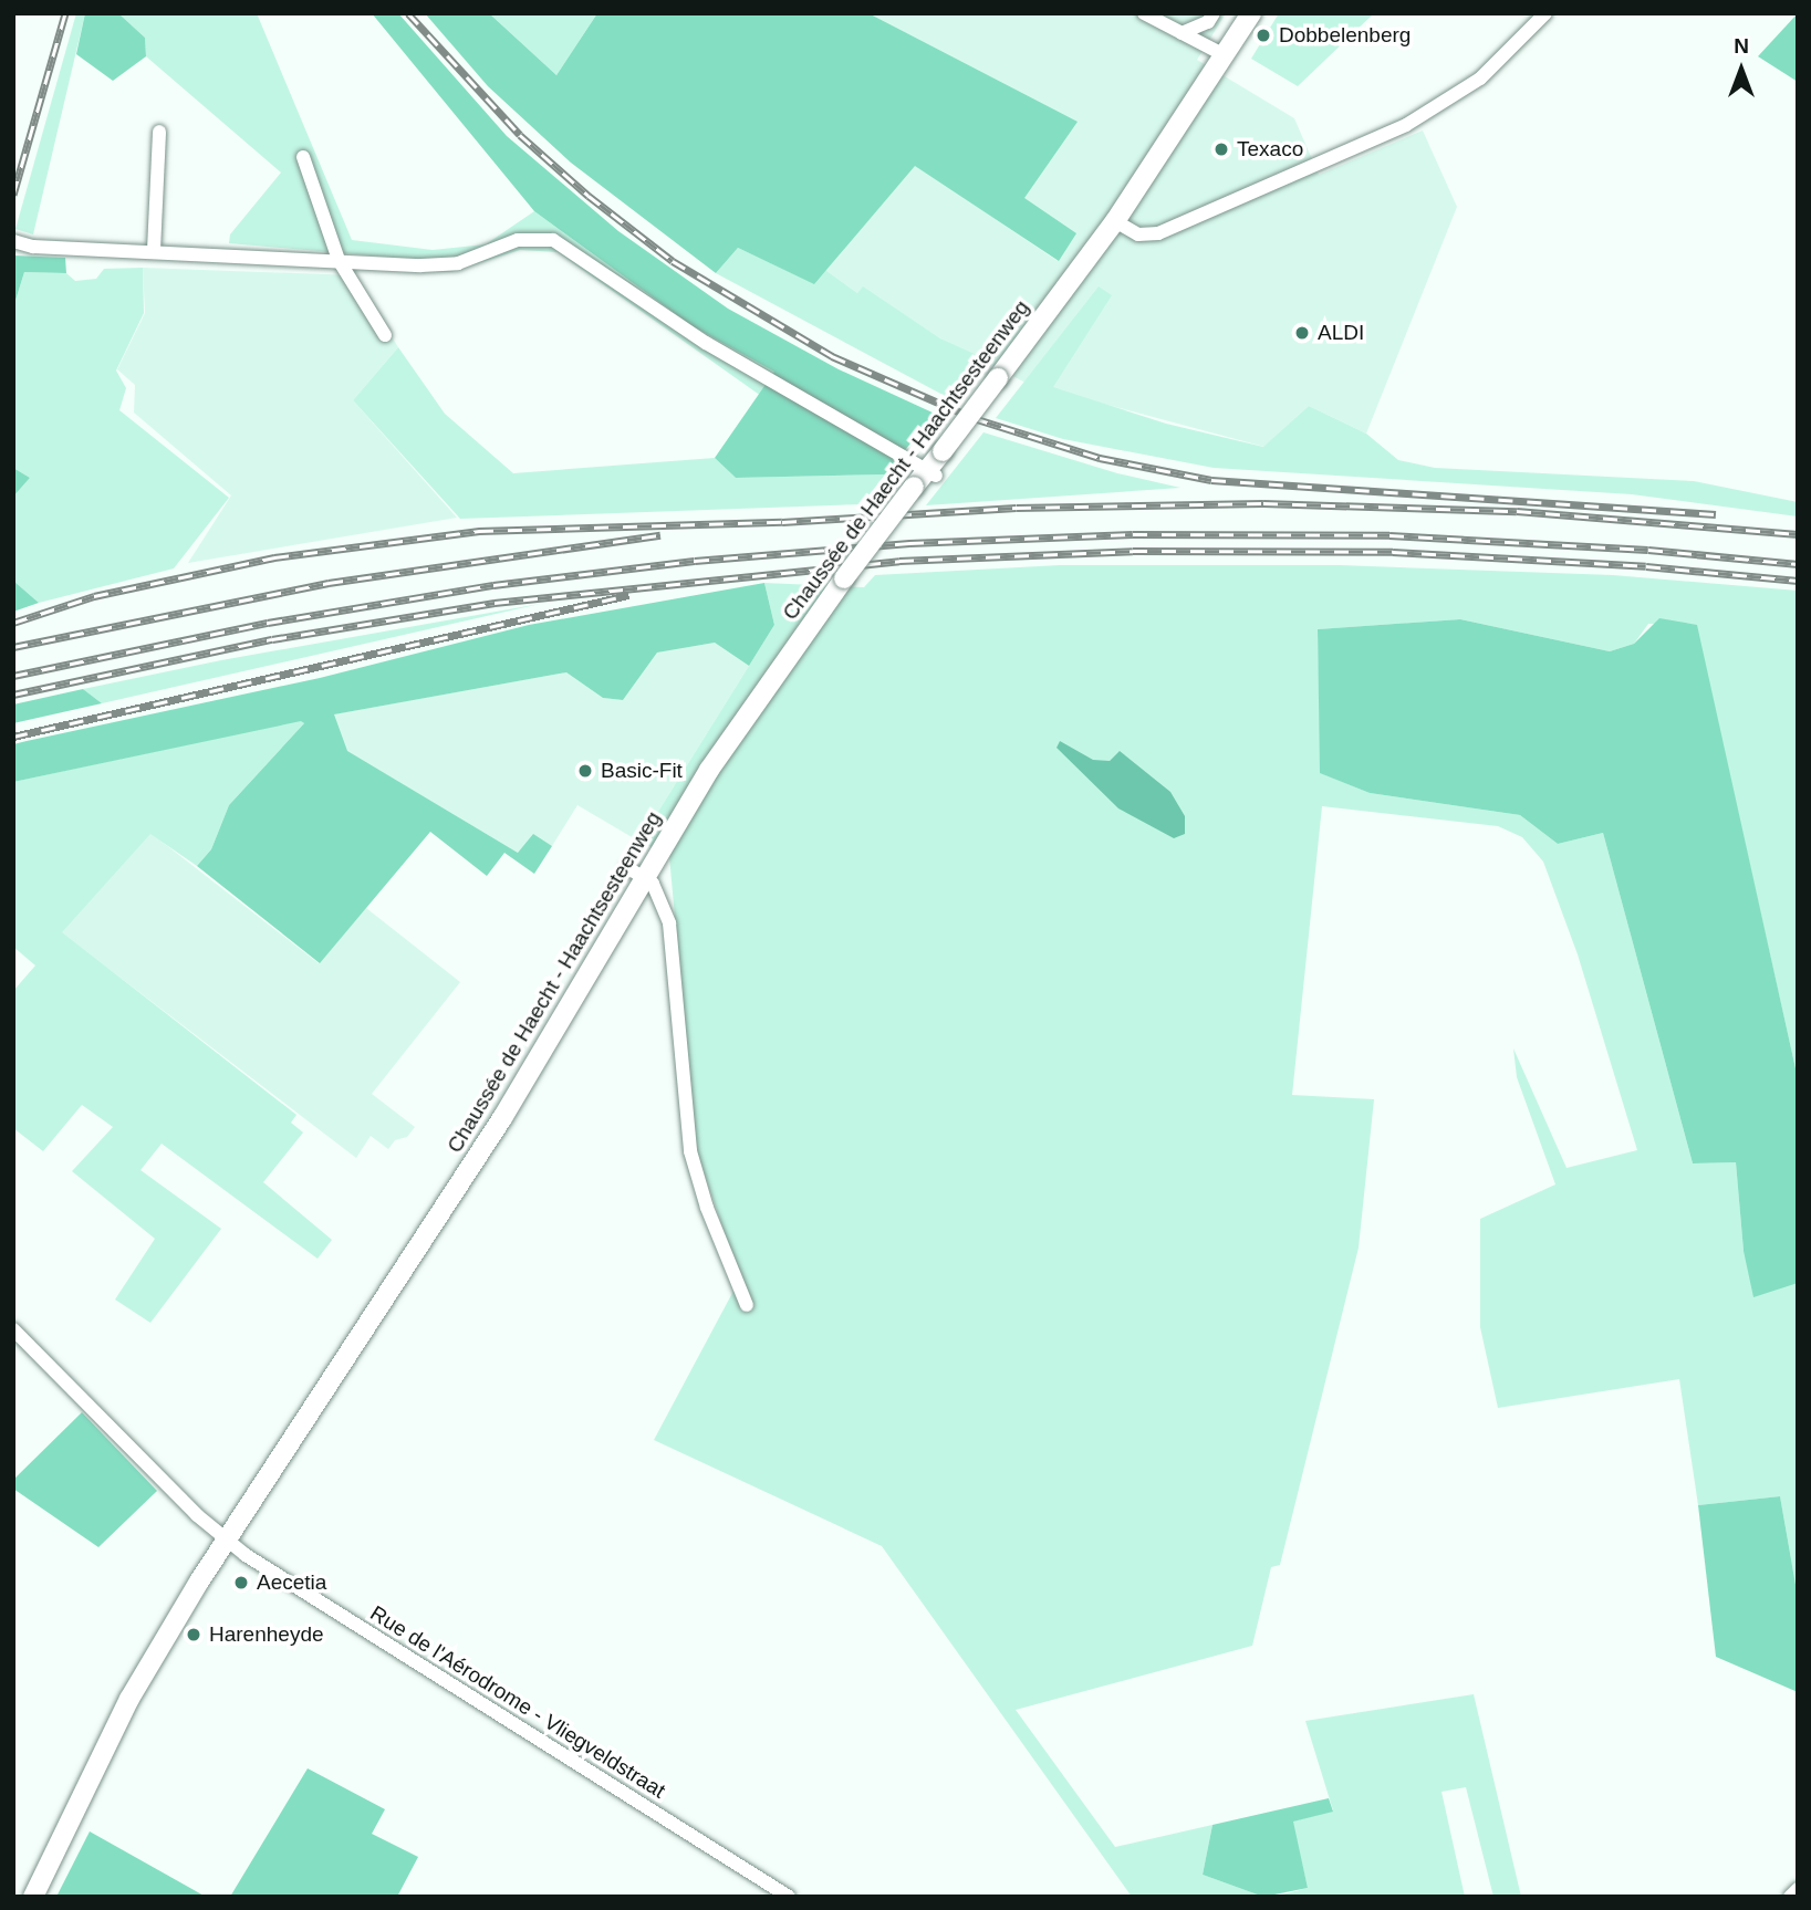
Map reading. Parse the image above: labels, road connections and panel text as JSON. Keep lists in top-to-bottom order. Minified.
{"streets":{"main road":["Chaussée de Haecht - Haachtsesteenweg"],"street":["Rue de l'Aérodrome - Vliegveldstraat"]},"crossings":[["Chaussée de Haecht - Haachtsesteenweg","Rue de l'Aérodrome - Vliegveldstraat"]],"places":["Dobbelenberg","Texaco","ALDI","Basic-Fit","Aecetia","Harenheyde"],"north":"top"}
